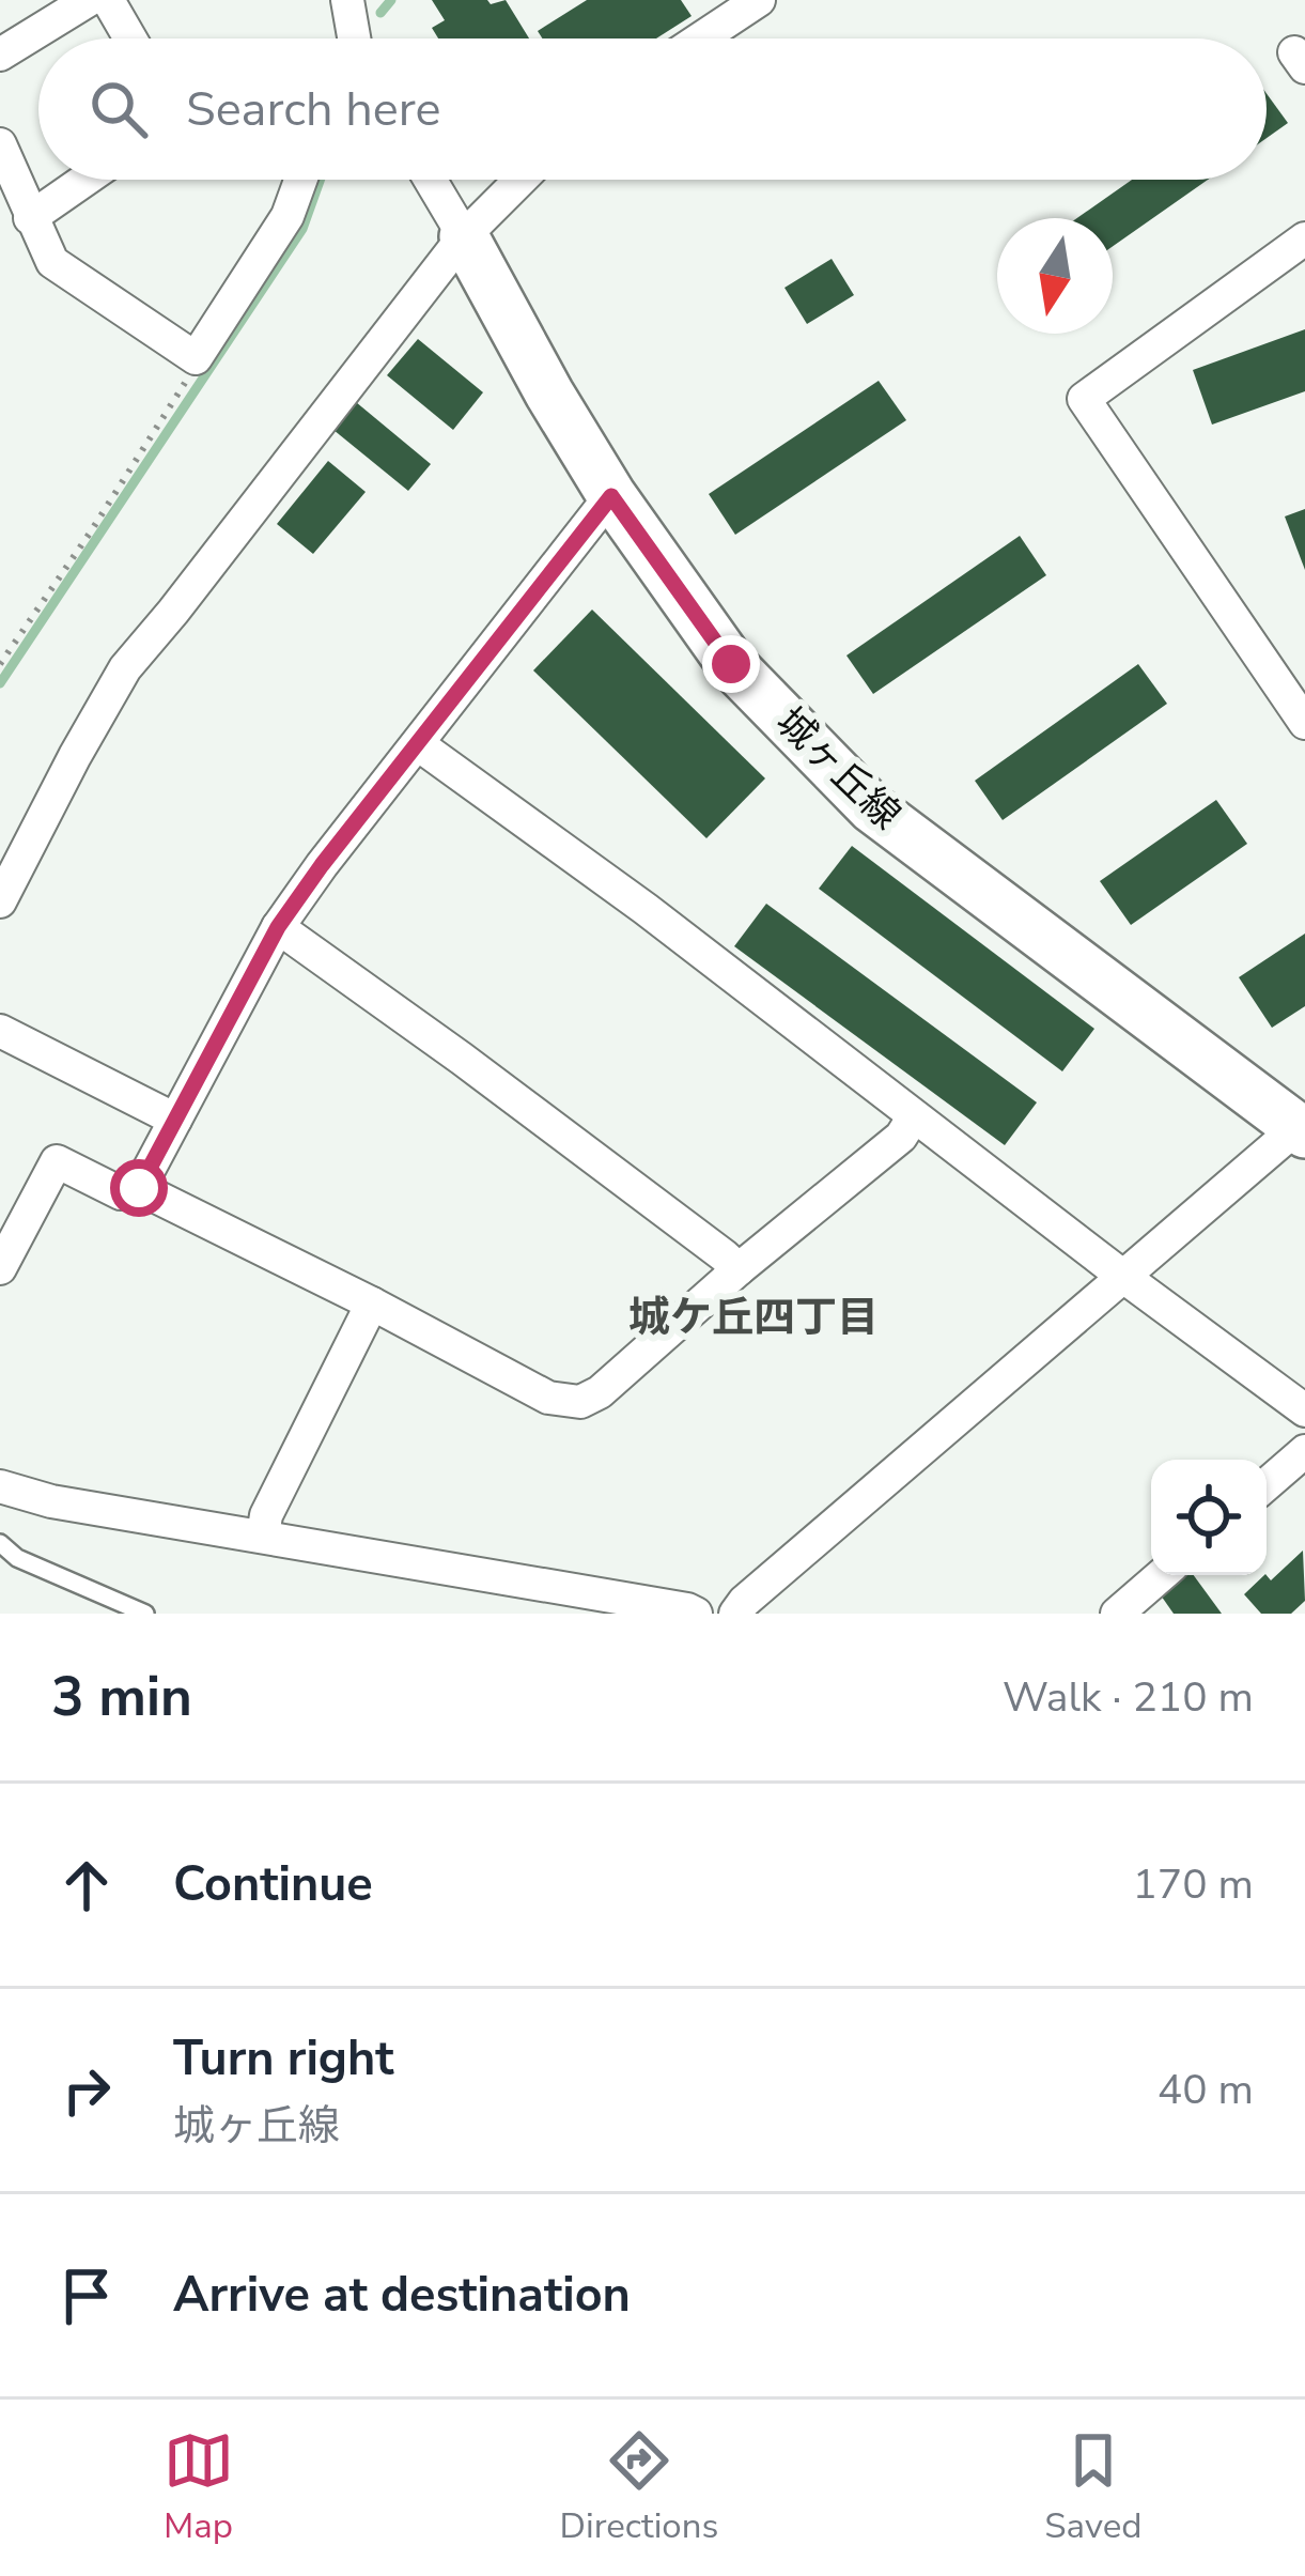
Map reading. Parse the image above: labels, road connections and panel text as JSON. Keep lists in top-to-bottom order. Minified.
{"streets":{"street":["城ヶ丘線"]},"districts":["城ケ丘四丁目"],"north":"bottom","page":{"search":"Search here","heading":["3 min","Walk · 210 m"],"list":[["Continue","170 m"],["Turn right","城ヶ丘線","40 m"],"Arrive at destination"],"nav":["Map","Directions","Saved"]}}
